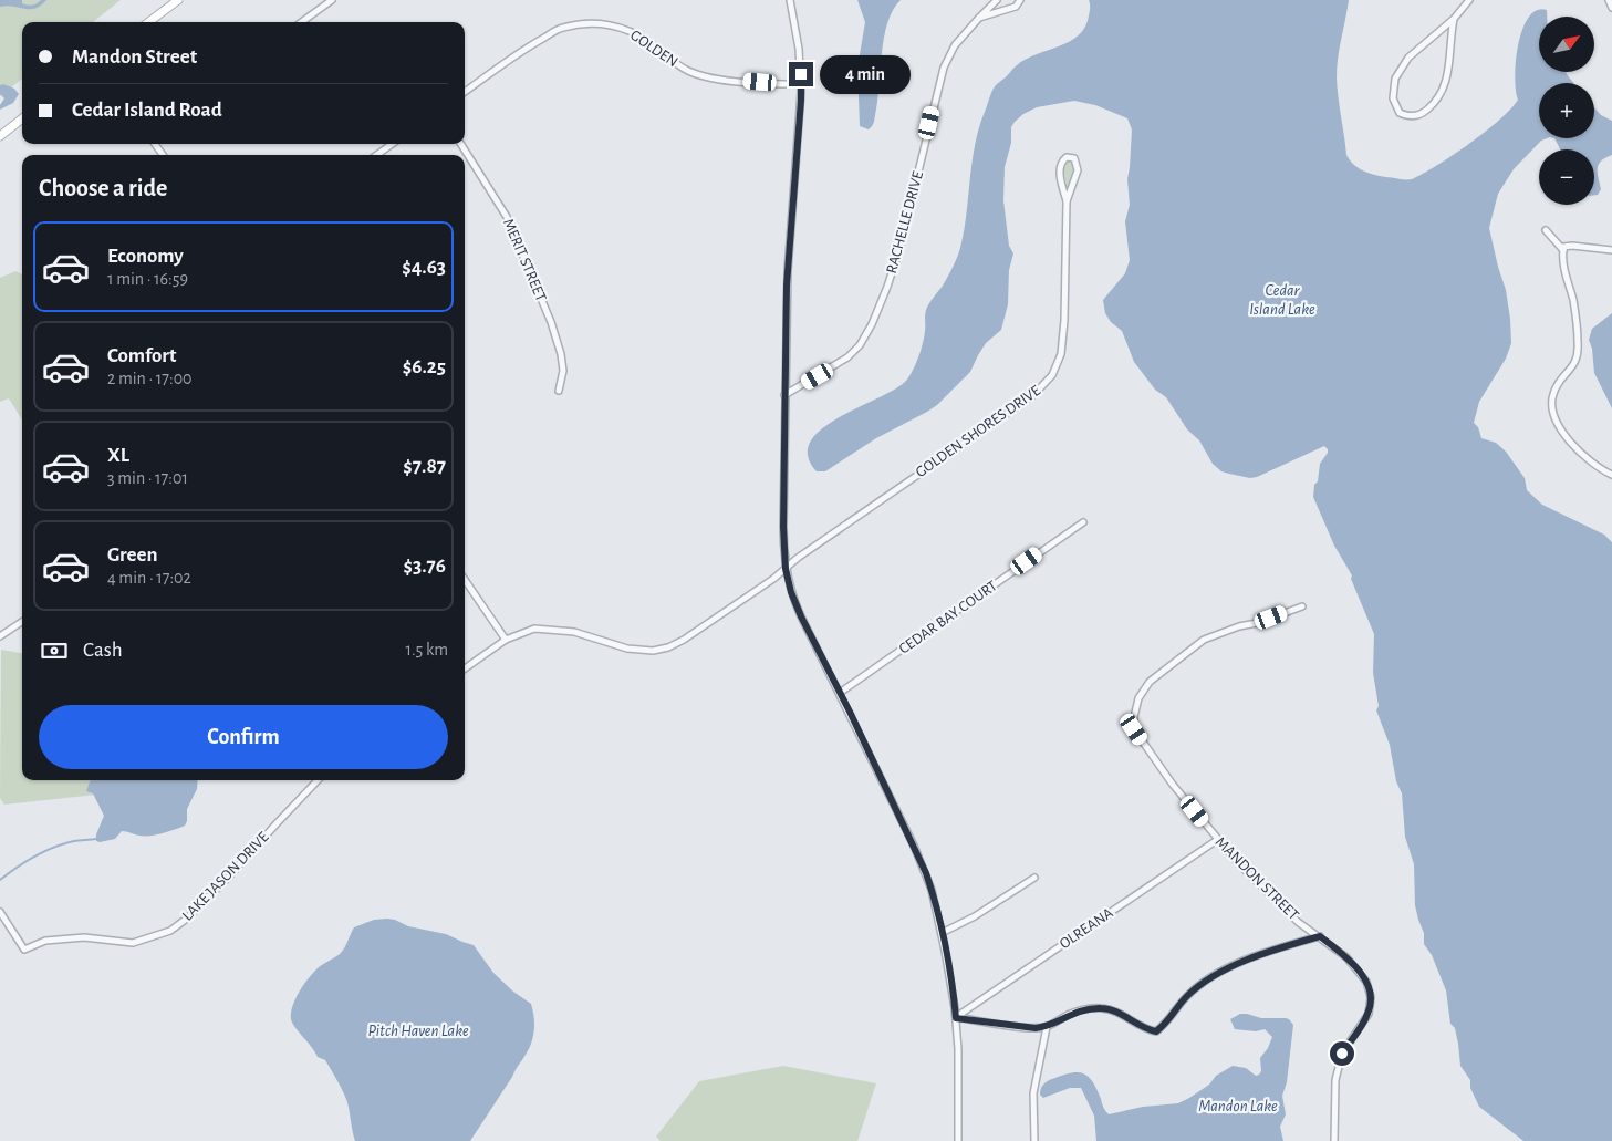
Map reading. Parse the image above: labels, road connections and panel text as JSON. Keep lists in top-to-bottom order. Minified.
{"streets":{"street":["GOLDEN","RACHELLE DRIVE","MERIT STREET","GOLDEN SHORES DRIVE","CEDAR BAY COURT","LAKE JASON DRIVE","MANDON STREET","OLREANA"]},"crossings":[["MANDON STREET","OLREANA"]],"water":["Cedar Island Lake","Pitch Haven Lake","Mandon Lake"],"north":"top right","page":{"map_buttons":["+","−"],"banner":["Mandon Street","Cedar Island Road"],"bubble":"4 min","heading":"Choose a ride","list":[{"name":"Economy","note":"1 min · 16:59","value":"$4.63"},{"name":"Comfort","note":"2 min · 17:00","value":"$6.25"},{"name":"XL","note":"3 min · 17:01","value":"$7.87"},{"name":"Green","note":"4 min · 17:02","value":"$3.76"}],"pay":["Cash","1.5 km"],"buttons":"Confirm"}}
